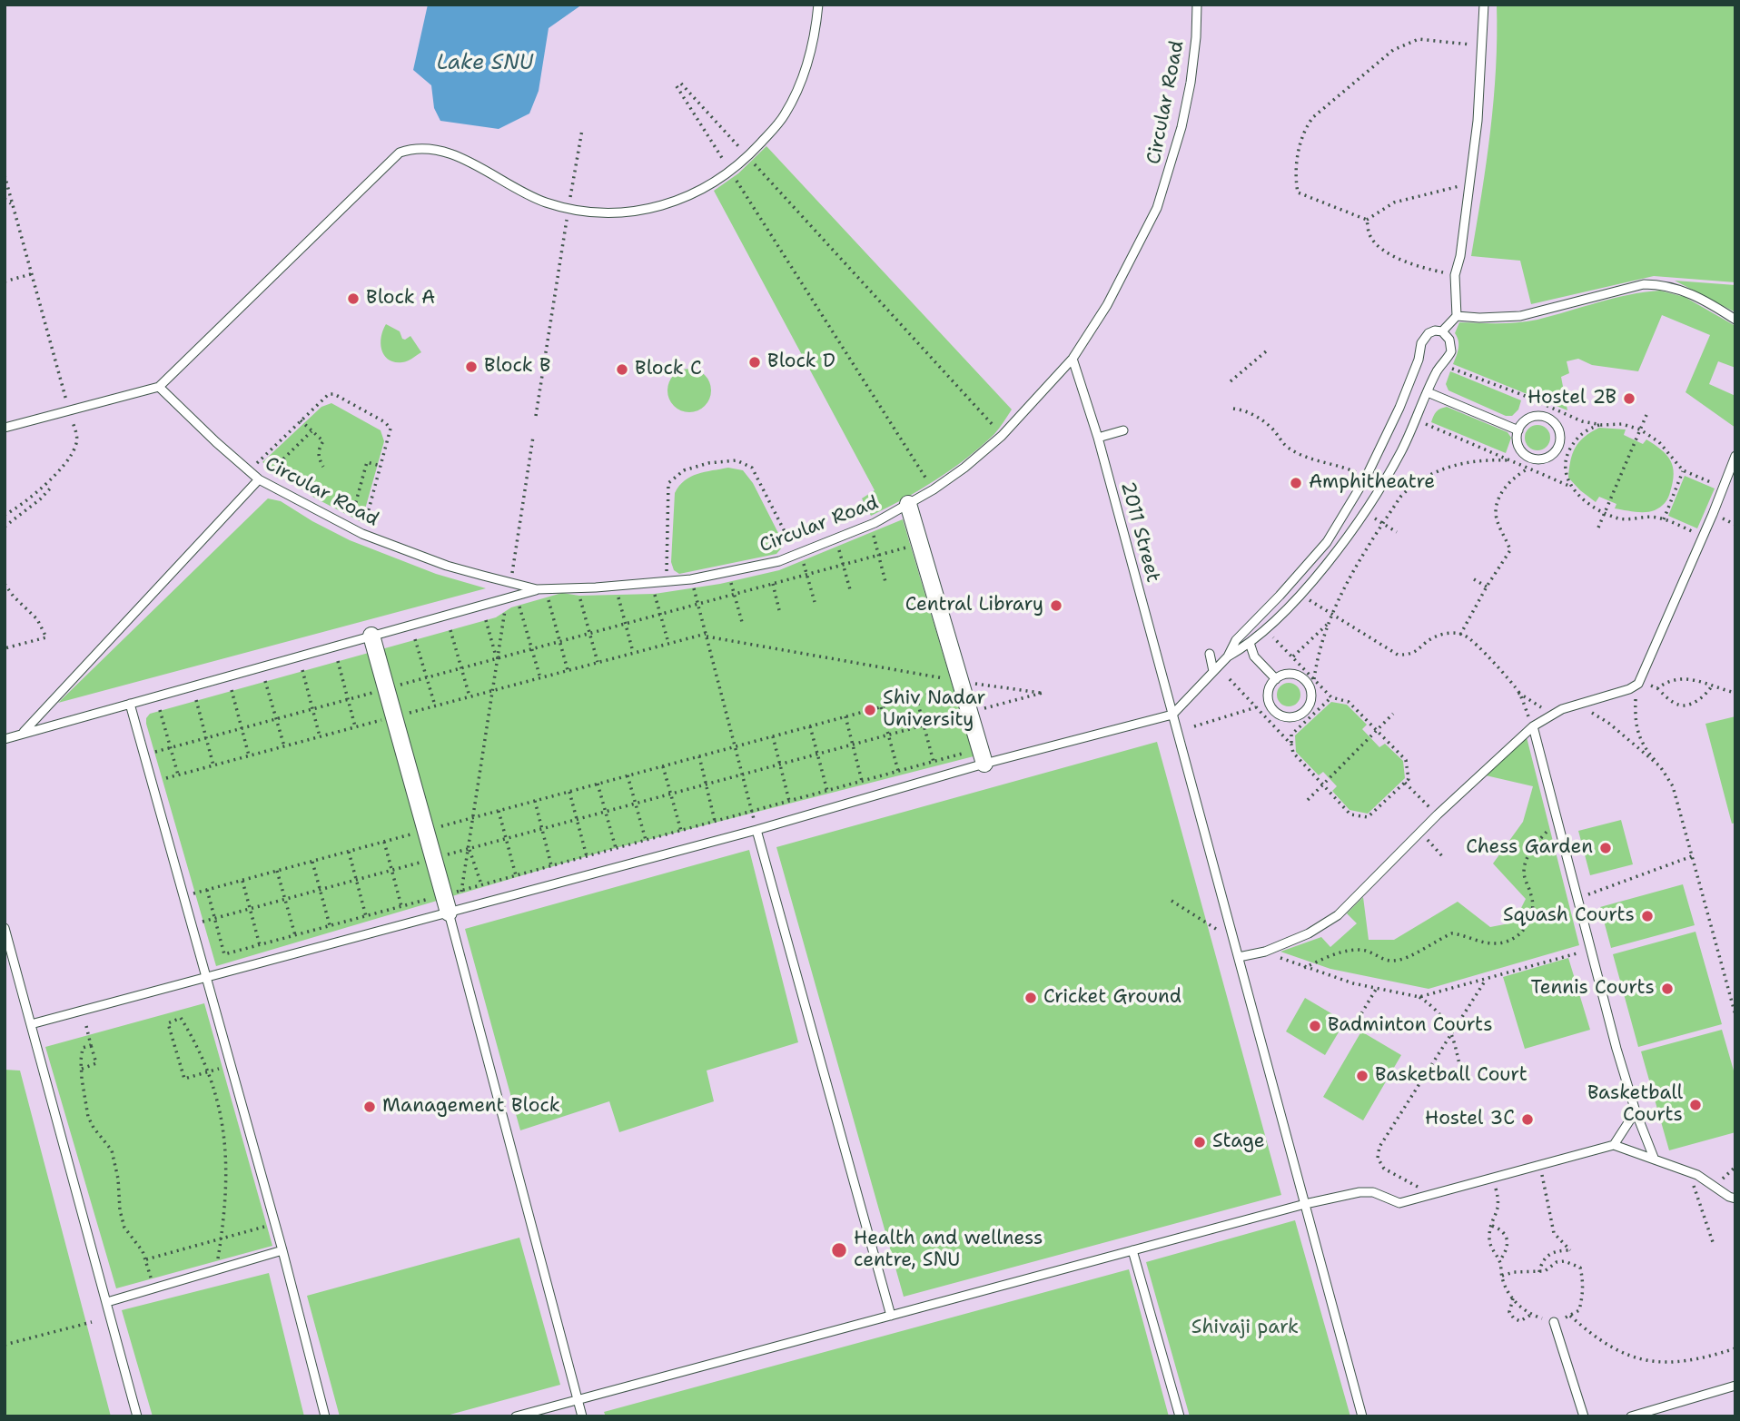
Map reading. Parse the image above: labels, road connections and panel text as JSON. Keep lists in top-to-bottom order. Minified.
{"streets":{"lane":["Circular Road","2011 Street"]},"crossings":[["Circular Road","2011 Street"]],"water":["Lake SNU"],"parks":["Shivaji park"],"places":["Block A","Block D","Block B","Block C","Hostel 2B","Amphitheatre","Central Library","Shiv Nadar University","Chess Garden","Squash Courts","Tennis Courts","Cricket Ground","Badminton Courts","Basketball Court","Basketball Courts","Management Block","Hostel 3C","Stage","Health and wellness centre, SNU"]}
